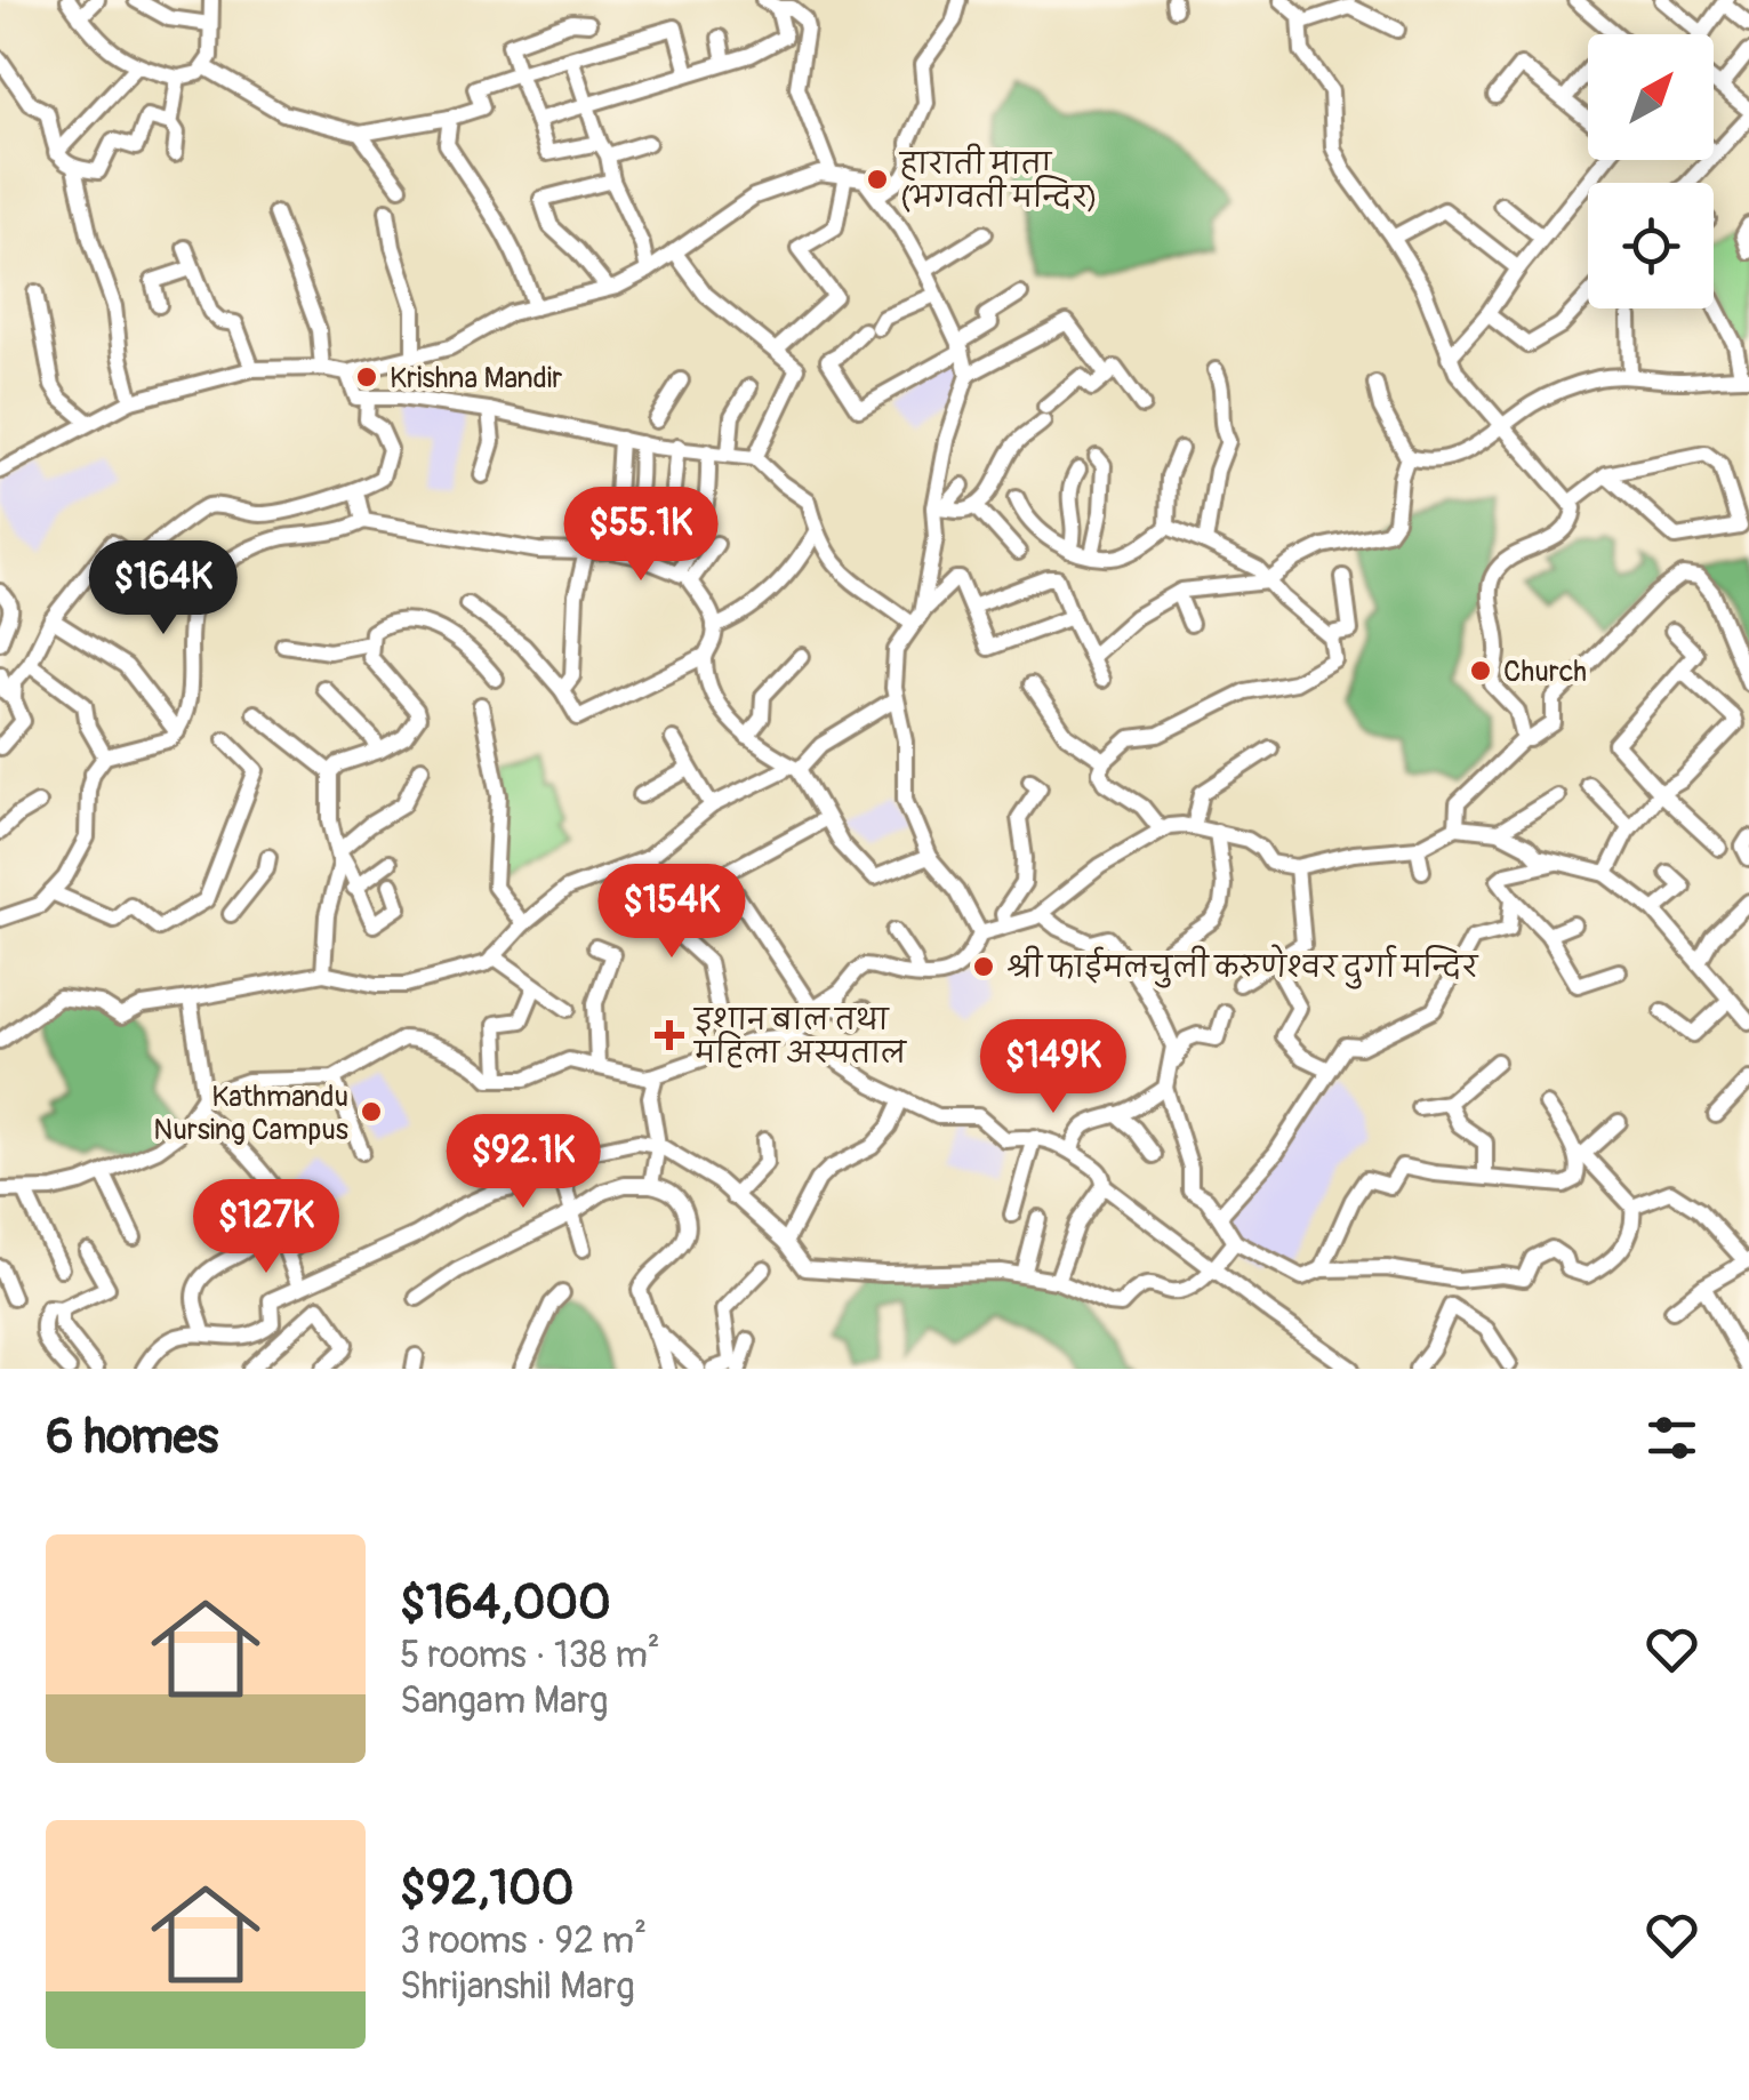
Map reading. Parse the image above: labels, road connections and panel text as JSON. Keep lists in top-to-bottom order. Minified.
{"places":{"other":["हाराती माता (भगवती मन्दिर)","Krishna Mandir","Church","श्री फाईमलचुली करुणेश्वर दुर्गा मन्दिर","Kathmandu Nursing Campus"],"health":["इशान बाल तथा महिला अस्पताल"]},"north":"top right","page":{"price":["$55.1K","$164K","$154K","$149K","$92.1K","$127K"],"heading":"6 homes","list":[{"name":"$164,000","note":"5 rooms · 138 m² · Sangam Marg"},{"name":"$92,100","note":"3 rooms · 92 m² · Shrijanshil Marg"}]}}
